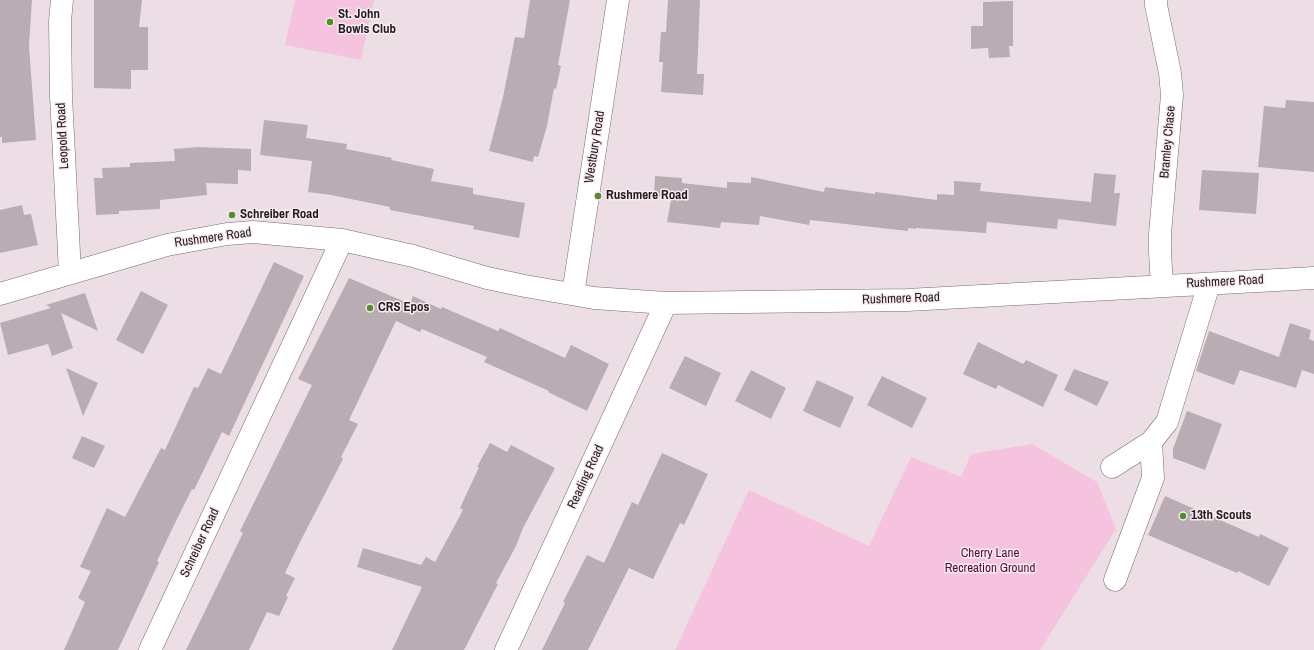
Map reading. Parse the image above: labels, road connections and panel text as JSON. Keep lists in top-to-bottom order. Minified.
{"streets":{"street":["Leopold Road","Bramley Chase","Westbury Road","Rushmere Road","Reading Road","Schreiber Road"]},"crossings":[["Leopold Road","Rushmere Road"],["Bramley Chase","Rushmere Road"],["Westbury Road","Rushmere Road"],["Rushmere Road","Reading Road"],["Rushmere Road","Schreiber Road"]],"parks":["Cherry Lane Recreation Ground"],"places":["St. John Bowls Club","Rushmere Road","Schreiber Road","CRS Epos","13th Scouts"]}
